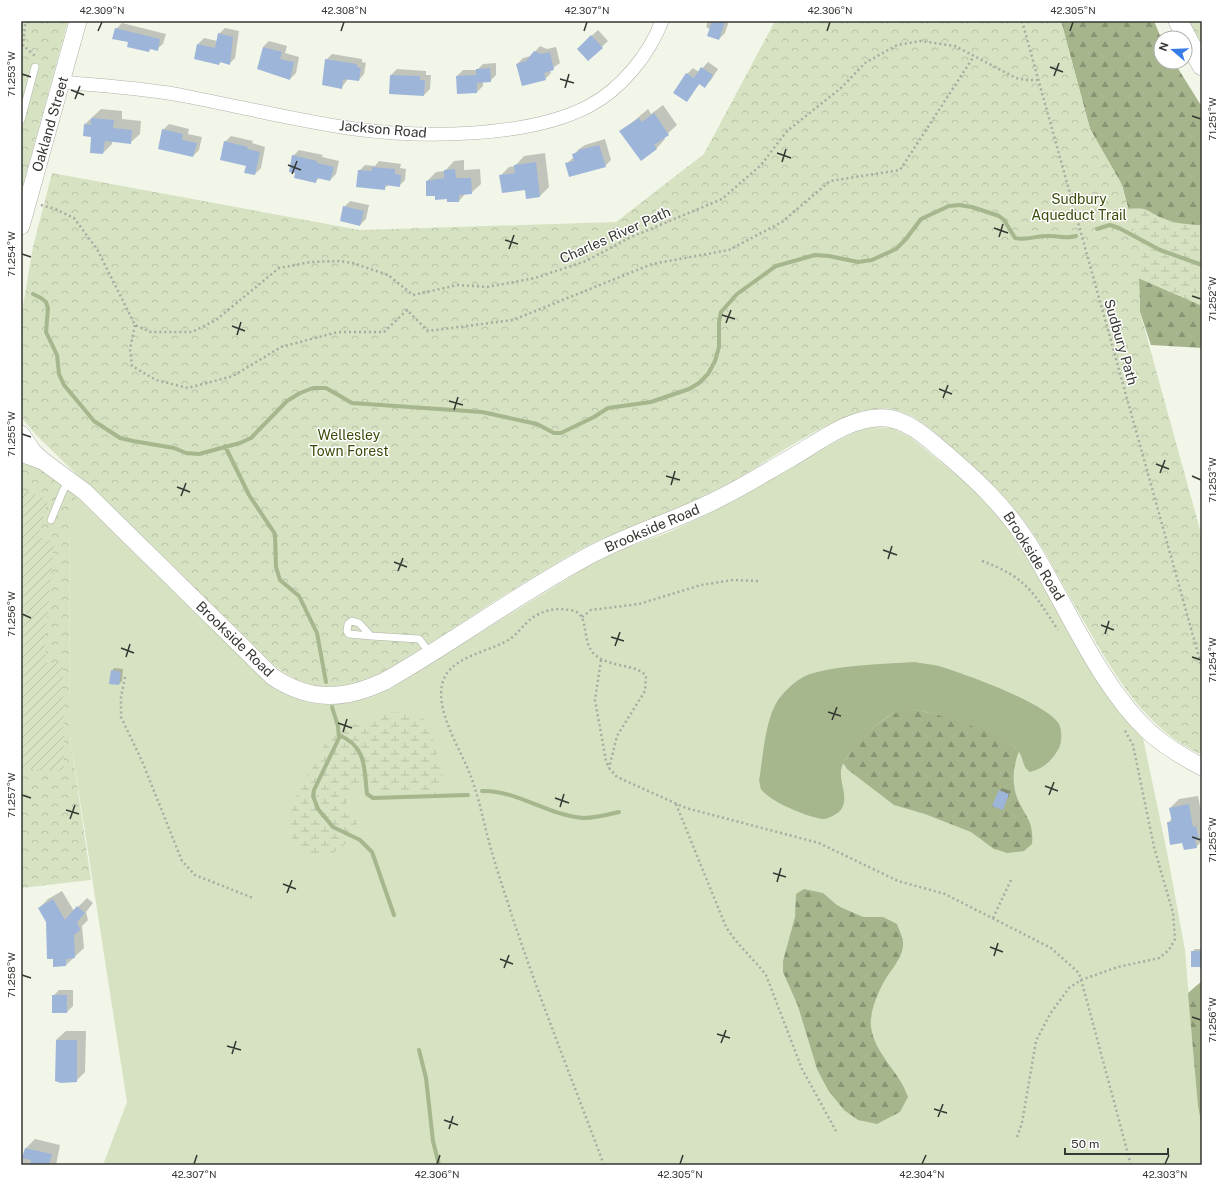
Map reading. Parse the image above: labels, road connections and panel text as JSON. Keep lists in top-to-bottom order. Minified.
{"streets":{"street":["Oakland Street","Jackson Road","Brookside Road"],"path":["Charles River Path","Sudbury Path"]},"crossings":[["Oakland Street","Jackson Road"],["Charles River Path","Sudbury Path"]],"parks":["Sudbury Aqueduct Trail","Wellesley Town Forest"],"scale_bar":"50 m","north":"left","coordinates":["42.309°N","42.308°N","42.307°N","42.306°N","42.305°N","71.253°W","71.251°W","71.254°W","71.252°W","71.255°W","71.256°W","71.257°W","71.258°W","42.304°N","42.303°N"]}
